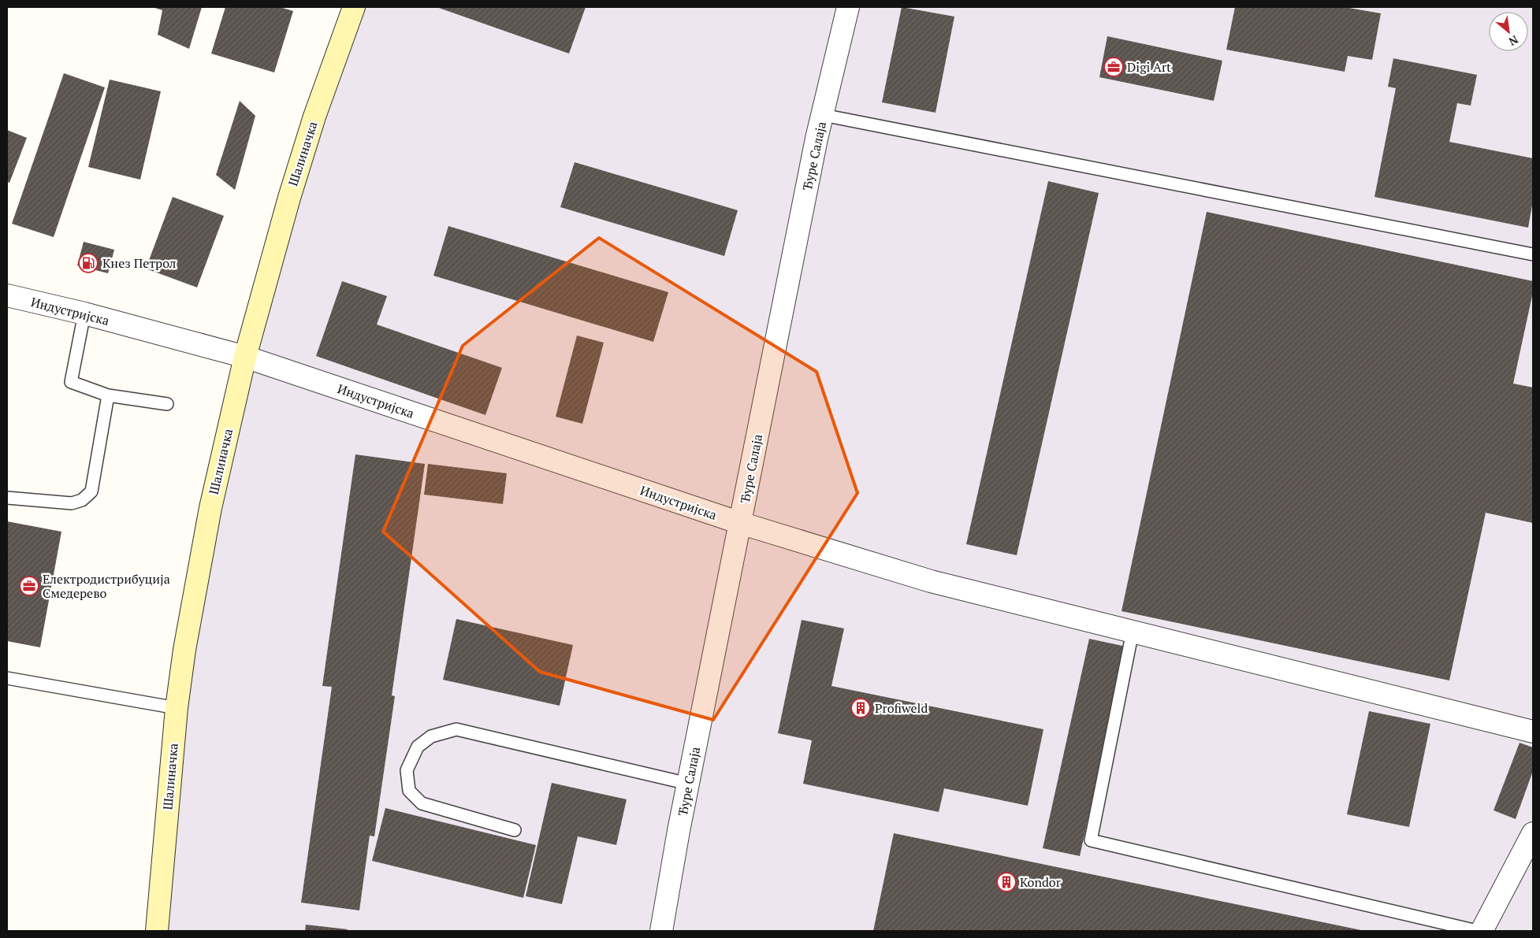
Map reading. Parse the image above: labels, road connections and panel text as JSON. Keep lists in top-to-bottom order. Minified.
{"streets":{"main road":["Шалиначка"],"street":["Ђуре Салаја","Индустријска"]},"crossings":[["Шалиначка","Индустријска"],["Ђуре Салаја","Индустријска"]],"places":{"office":["Digi Art","Електродистрибуција Смедерево"],"fuel station":["Кнез Петрол"],"building":["Profiweld","Kondor"]},"north":"bottom right"}
